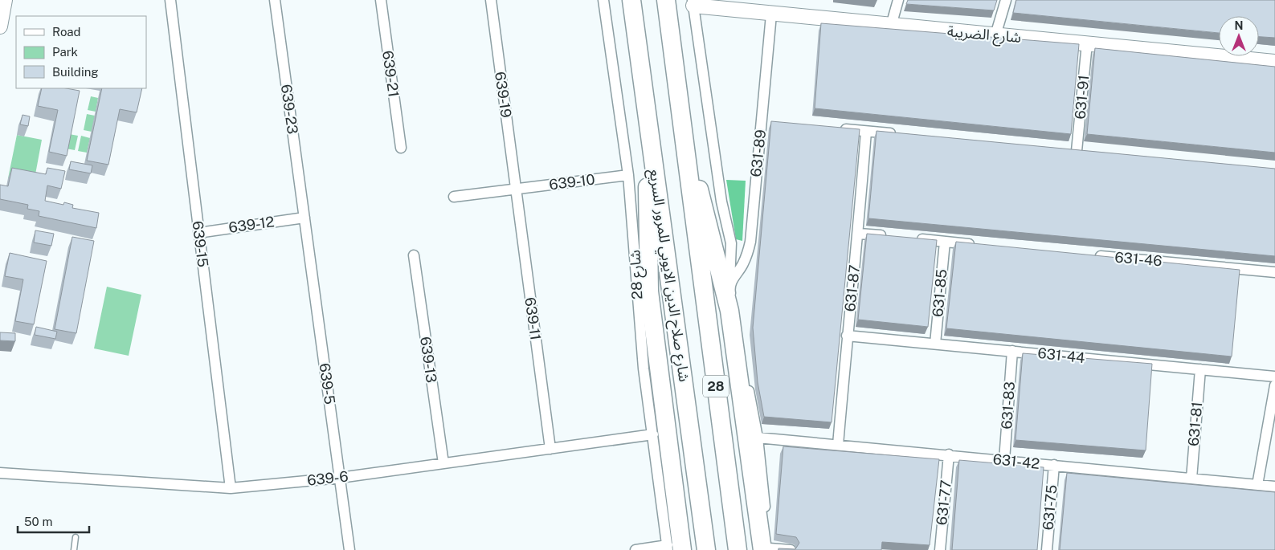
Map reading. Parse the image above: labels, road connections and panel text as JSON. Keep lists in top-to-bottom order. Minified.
{"streets":{"highway":["شارع صلاح الدين الايوبي للمرور السريع","28"],"street":["شارع الضريبة","639-21","639-19","631-91","639-23","631-89","639-10","639-12","639-15","631-46","شارع 28","631-87","631-85","639-11","631-44","639-13","639-5","631-83","631-81","631-42","639-6","631-77","631-75"]},"crossings":[["شارع الضريبة","631-91"],["شارع الضريبة","631-89"],["639-19","639-10"],["639-19","639-11"],["639-23","639-12"],["639-23","639-5"],["639-10","شارع 28"],["639-10","639-11"],["639-12","639-15"],["639-12","639-5"],["639-15","639-6"],["شارع 28","639-6"],["631-87","631-44"],["631-87","631-42"],["631-85","631-44"],["639-11","639-6"],["631-44","631-83"],["631-44","631-81"],["639-13","639-6"],["639-5","639-6"],["631-83","631-42"],["631-81","631-42"],["631-42","631-77"],["631-42","631-75"]],"legend":["Road","Park","Building"],"scale_bar":"50 m","north":"top"}
